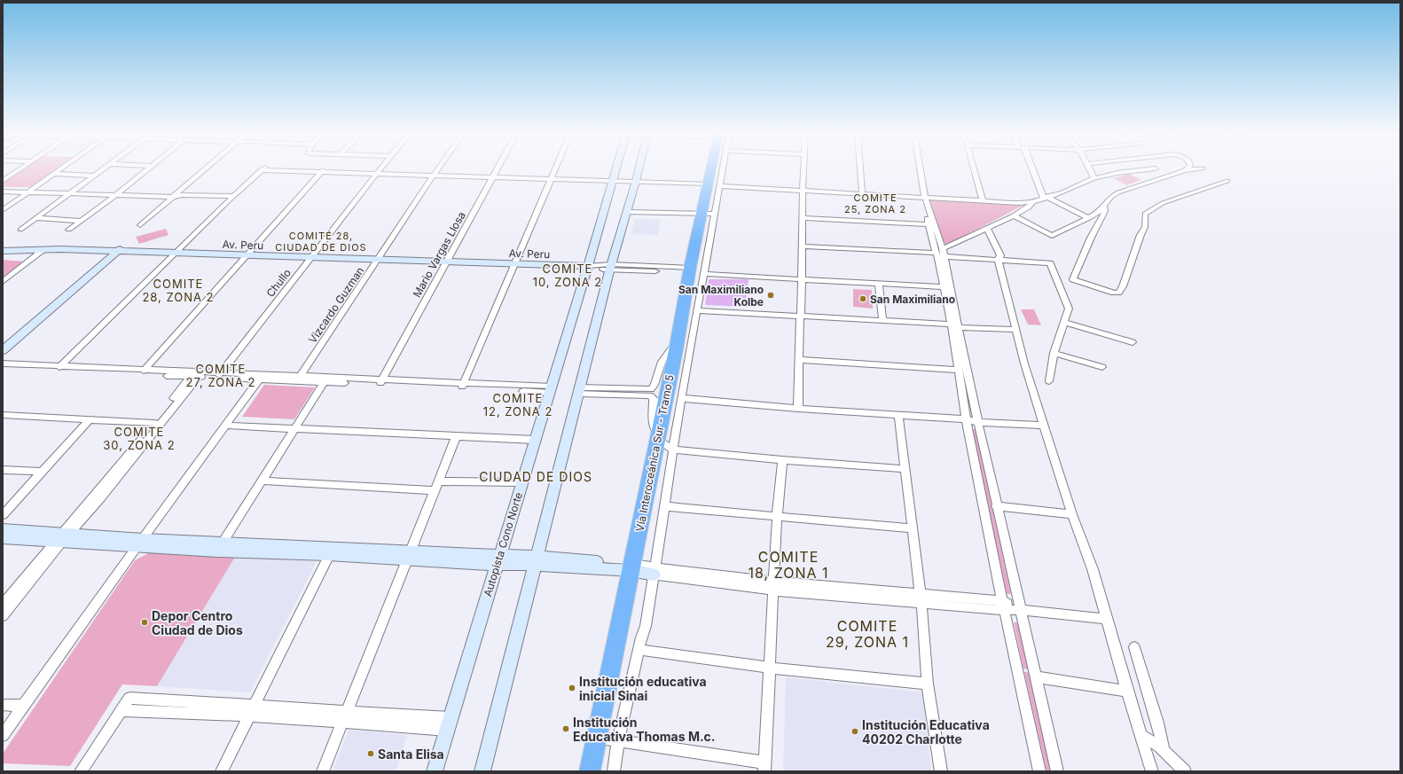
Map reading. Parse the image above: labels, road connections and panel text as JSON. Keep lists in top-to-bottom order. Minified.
{"streets":{"highway":["Vía Interoceánica Sur - Tramo 5"],"main road":["Av. Peru","Autopista Cono Norte"],"street":["Mario Vargas Llosa","Chullo","Vizcardo Guzman"]},"crossings":[["Av. Peru","Mario Vargas Llosa"],["Av. Peru","Chullo"],["Av. Peru","Vizcardo Guzman"],["Av. Peru","Autopista Cono Norte"]],"districts":["COMITE 25, ZONA 2","COMITÉ 28, CIUDAD DE DIOS","COMITE 10, ZONA 2","COMITE 28, ZONA 2","COMITE 27, ZONA 2","COMITE 12, ZONA 2","COMITE 30, ZONA 2","CIUDAD DE DIOS","COMITE 18, ZONA 1","COMITE 29, ZONA 1"],"places":["San Maximiliano Kolbe","San Maximiliano","Depor Centro Ciudad de Dios","Institución educativa inicial Sinai","Institución Educativa Thomas M.c.","Institución Educativa 40202 Charlotte","Santa Elisa"]}
